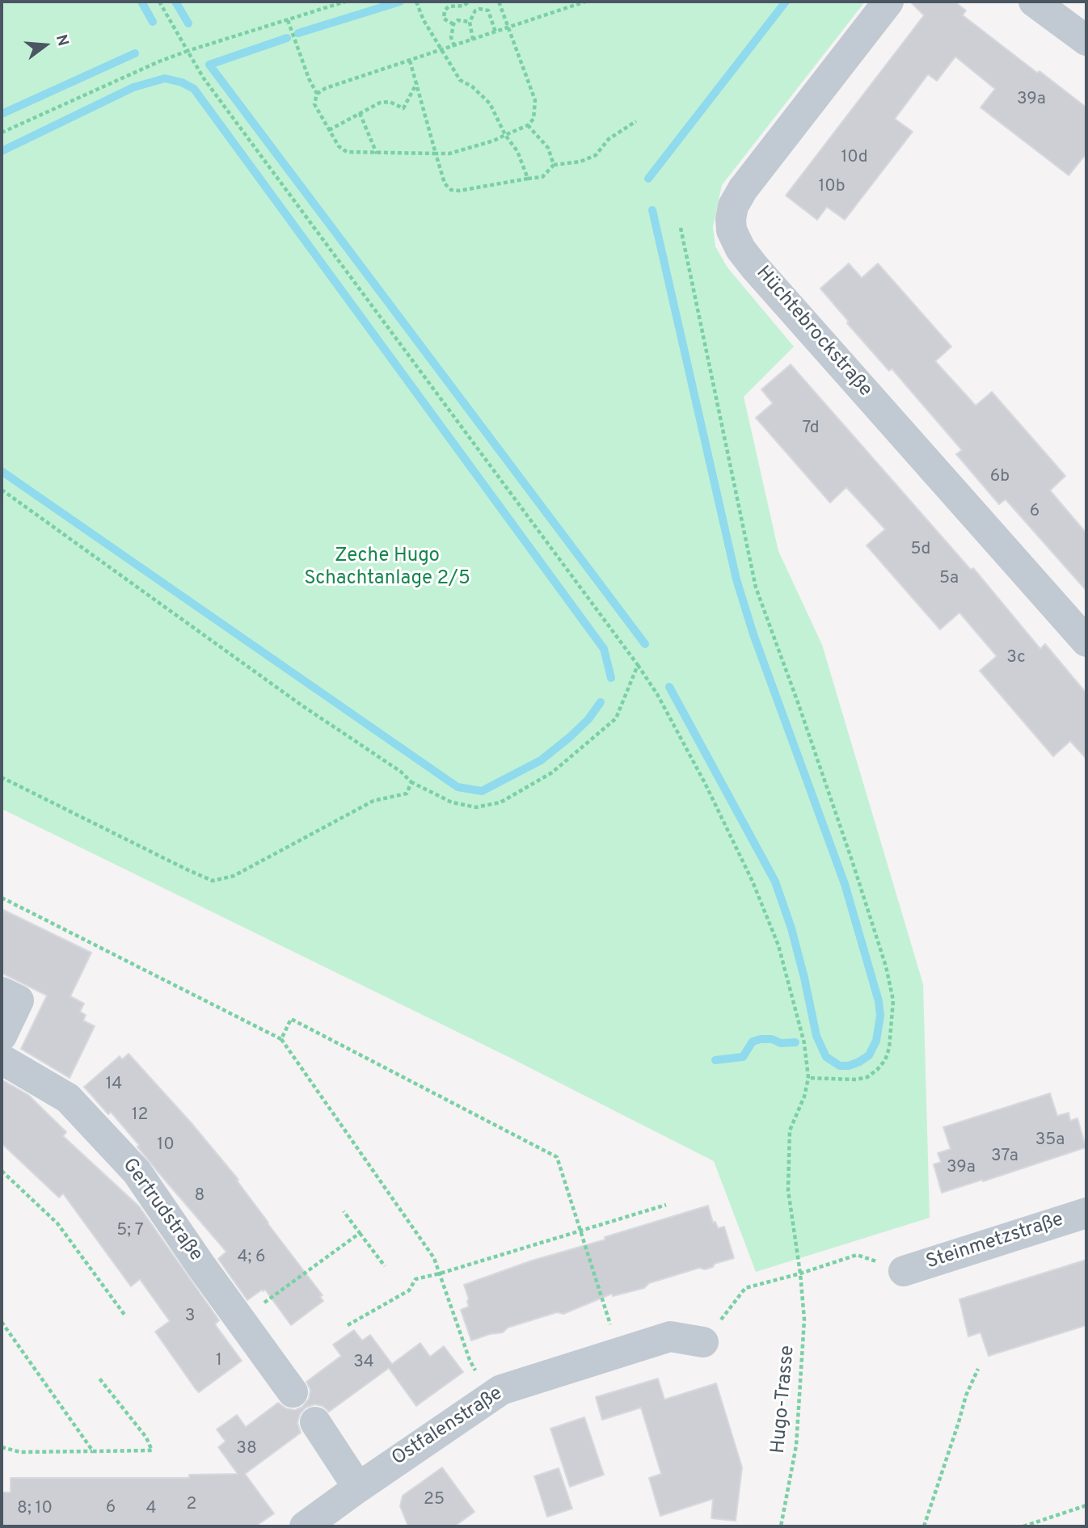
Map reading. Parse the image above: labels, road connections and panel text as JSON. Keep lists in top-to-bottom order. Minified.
{"streets":{"street":["Hüchtebrockstraße","Gertrudstraße","Steinmetzstraße","Ostfalenstraße"],"path":["Hugo-Trasse"]},"parks":["Zeche Hugo Schachtanlage 2/5"],"house_numbers":["39a","10d","10b","7d","6b","6","5d","5a","3c","14","12","35a","10","37a","39a","8","5; 7","4; 6","3","1","34","38","25","2","6","8; 10","4"],"north":"right"}
